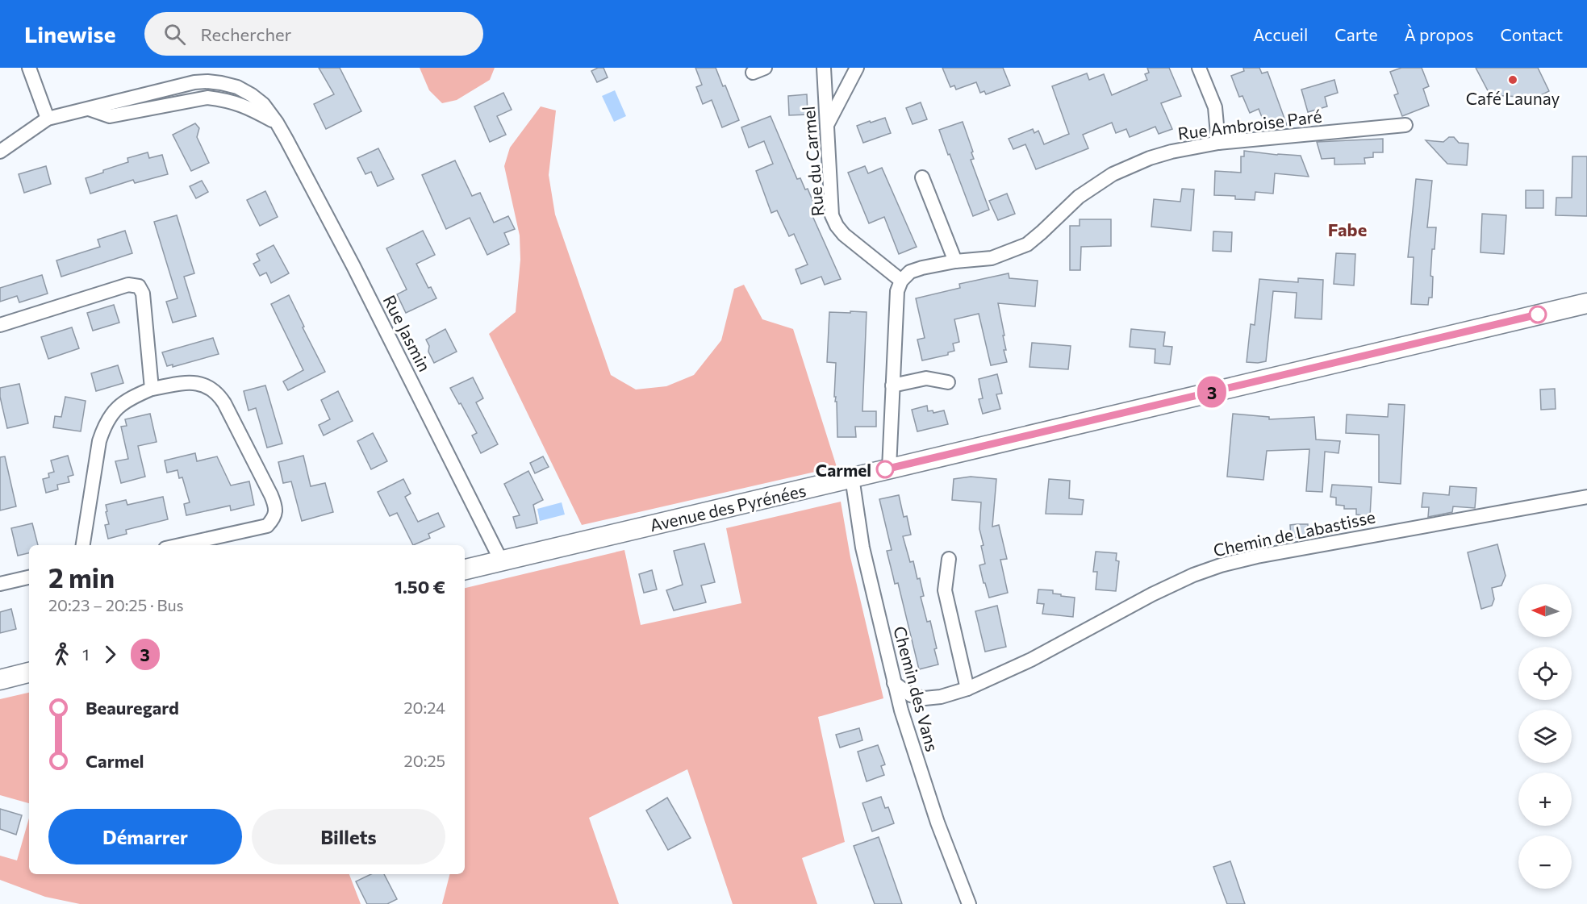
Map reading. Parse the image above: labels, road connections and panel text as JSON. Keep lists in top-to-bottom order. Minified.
{"streets":{"main road":["Avenue des Pyrénées"],"street":["Rue Ambroise Paré","Rue du Carmel","Rue Jasmin","Chemin de Labastisse","Chemin des Vans"]},"crossings":[["Rue Ambroise Paré","Rue du Carmel"],["Rue Jasmin","Avenue des Pyrénées"],["Avenue des Pyrénées","Chemin des Vans"],["Chemin de Labastisse","Chemin des Vans"]],"districts":["Fabe"],"places":["Café Launay","Carmel"],"lines":["bus line 3"],"north":"left","page":{"header":"Linewise","search":"Rechercher","nav":["Accueil","Carte","À propos","Contact"],"on_map":"3","heading":["2 min","20:23 – 20:25 · Bus","1.50 €"],"map_buttons":["+","−"],"legs":["1","3"],"list":[{"name":"Beauregard","value":"20:24"},{"name":"Carmel","value":"20:25"}],"buttons":["Démarrer","Billets"]}}
